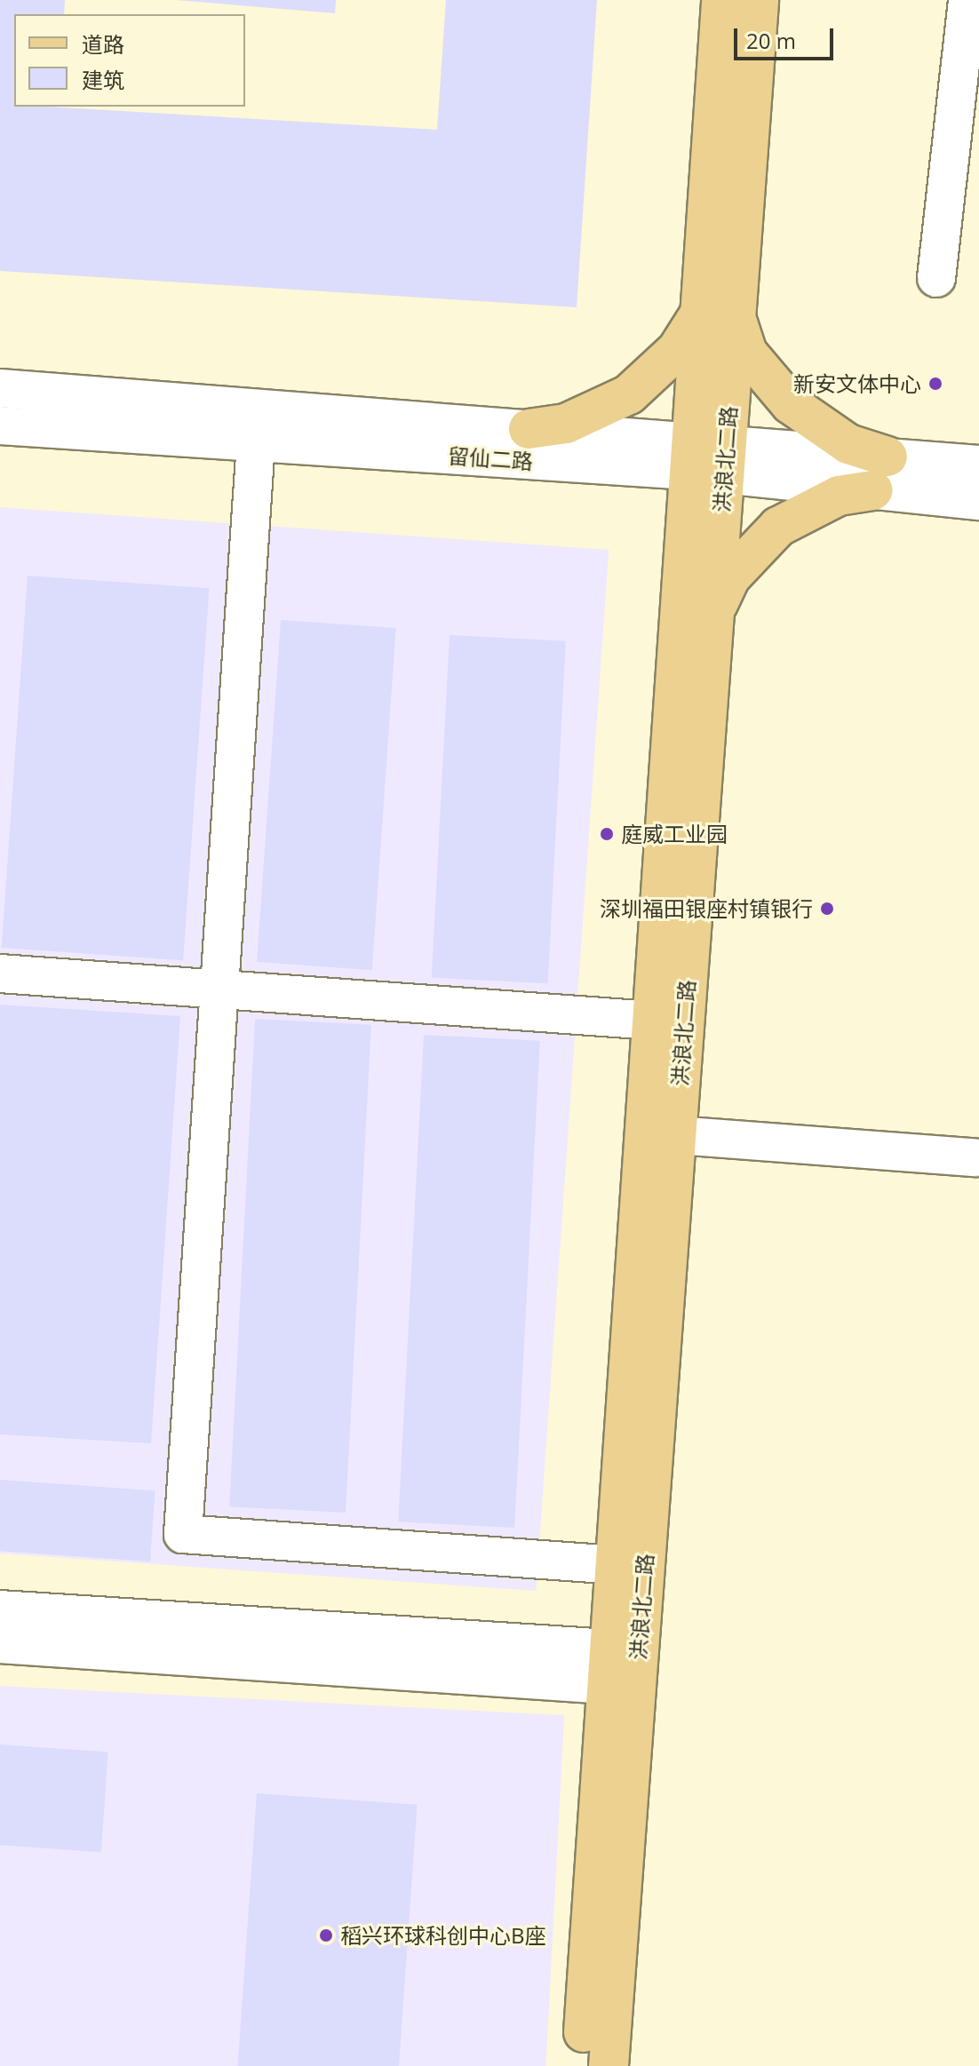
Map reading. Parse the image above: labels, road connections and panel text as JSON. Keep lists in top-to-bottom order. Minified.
{"streets":{"main road":["洪浪北二路"],"street":["留仙二路"]},"crossings":[["留仙二路","洪浪北二路"]],"places":["新安文体中心","庭威工业园","深圳福田银座村镇银行","稻兴环球科创中心B座"],"legend":["道路","建筑"],"scale_bar":"20 m"}
